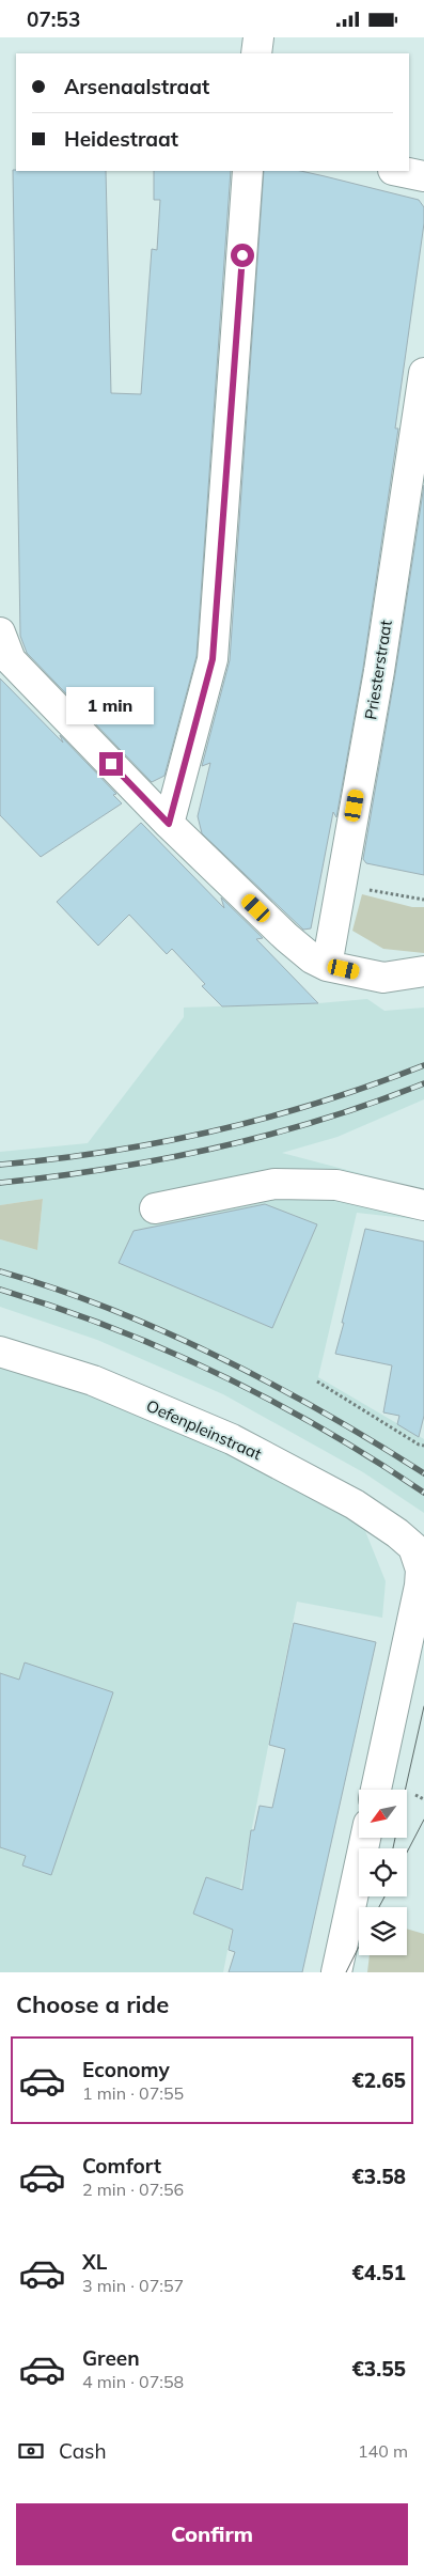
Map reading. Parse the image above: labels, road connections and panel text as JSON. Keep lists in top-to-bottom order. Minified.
{"streets":{"street":["Priesterstraat","Oefenpleinstraat"]},"north":"bottom left","page":{"status":"07:53","banner":["Arsenaalstraat","Heidestraat"],"bubble":"1 min","heading":"Choose a ride","list":[{"name":"Economy","note":"1 min · 07:55","value":"€2.65"},{"name":"Comfort","note":"2 min · 07:56","value":"€3.58"},{"name":"XL","note":"3 min · 07:57","value":"€4.51"},{"name":"Green","note":"4 min · 07:58","value":"€3.55"}],"pay":["Cash","140 m"],"buttons":"Confirm"}}
